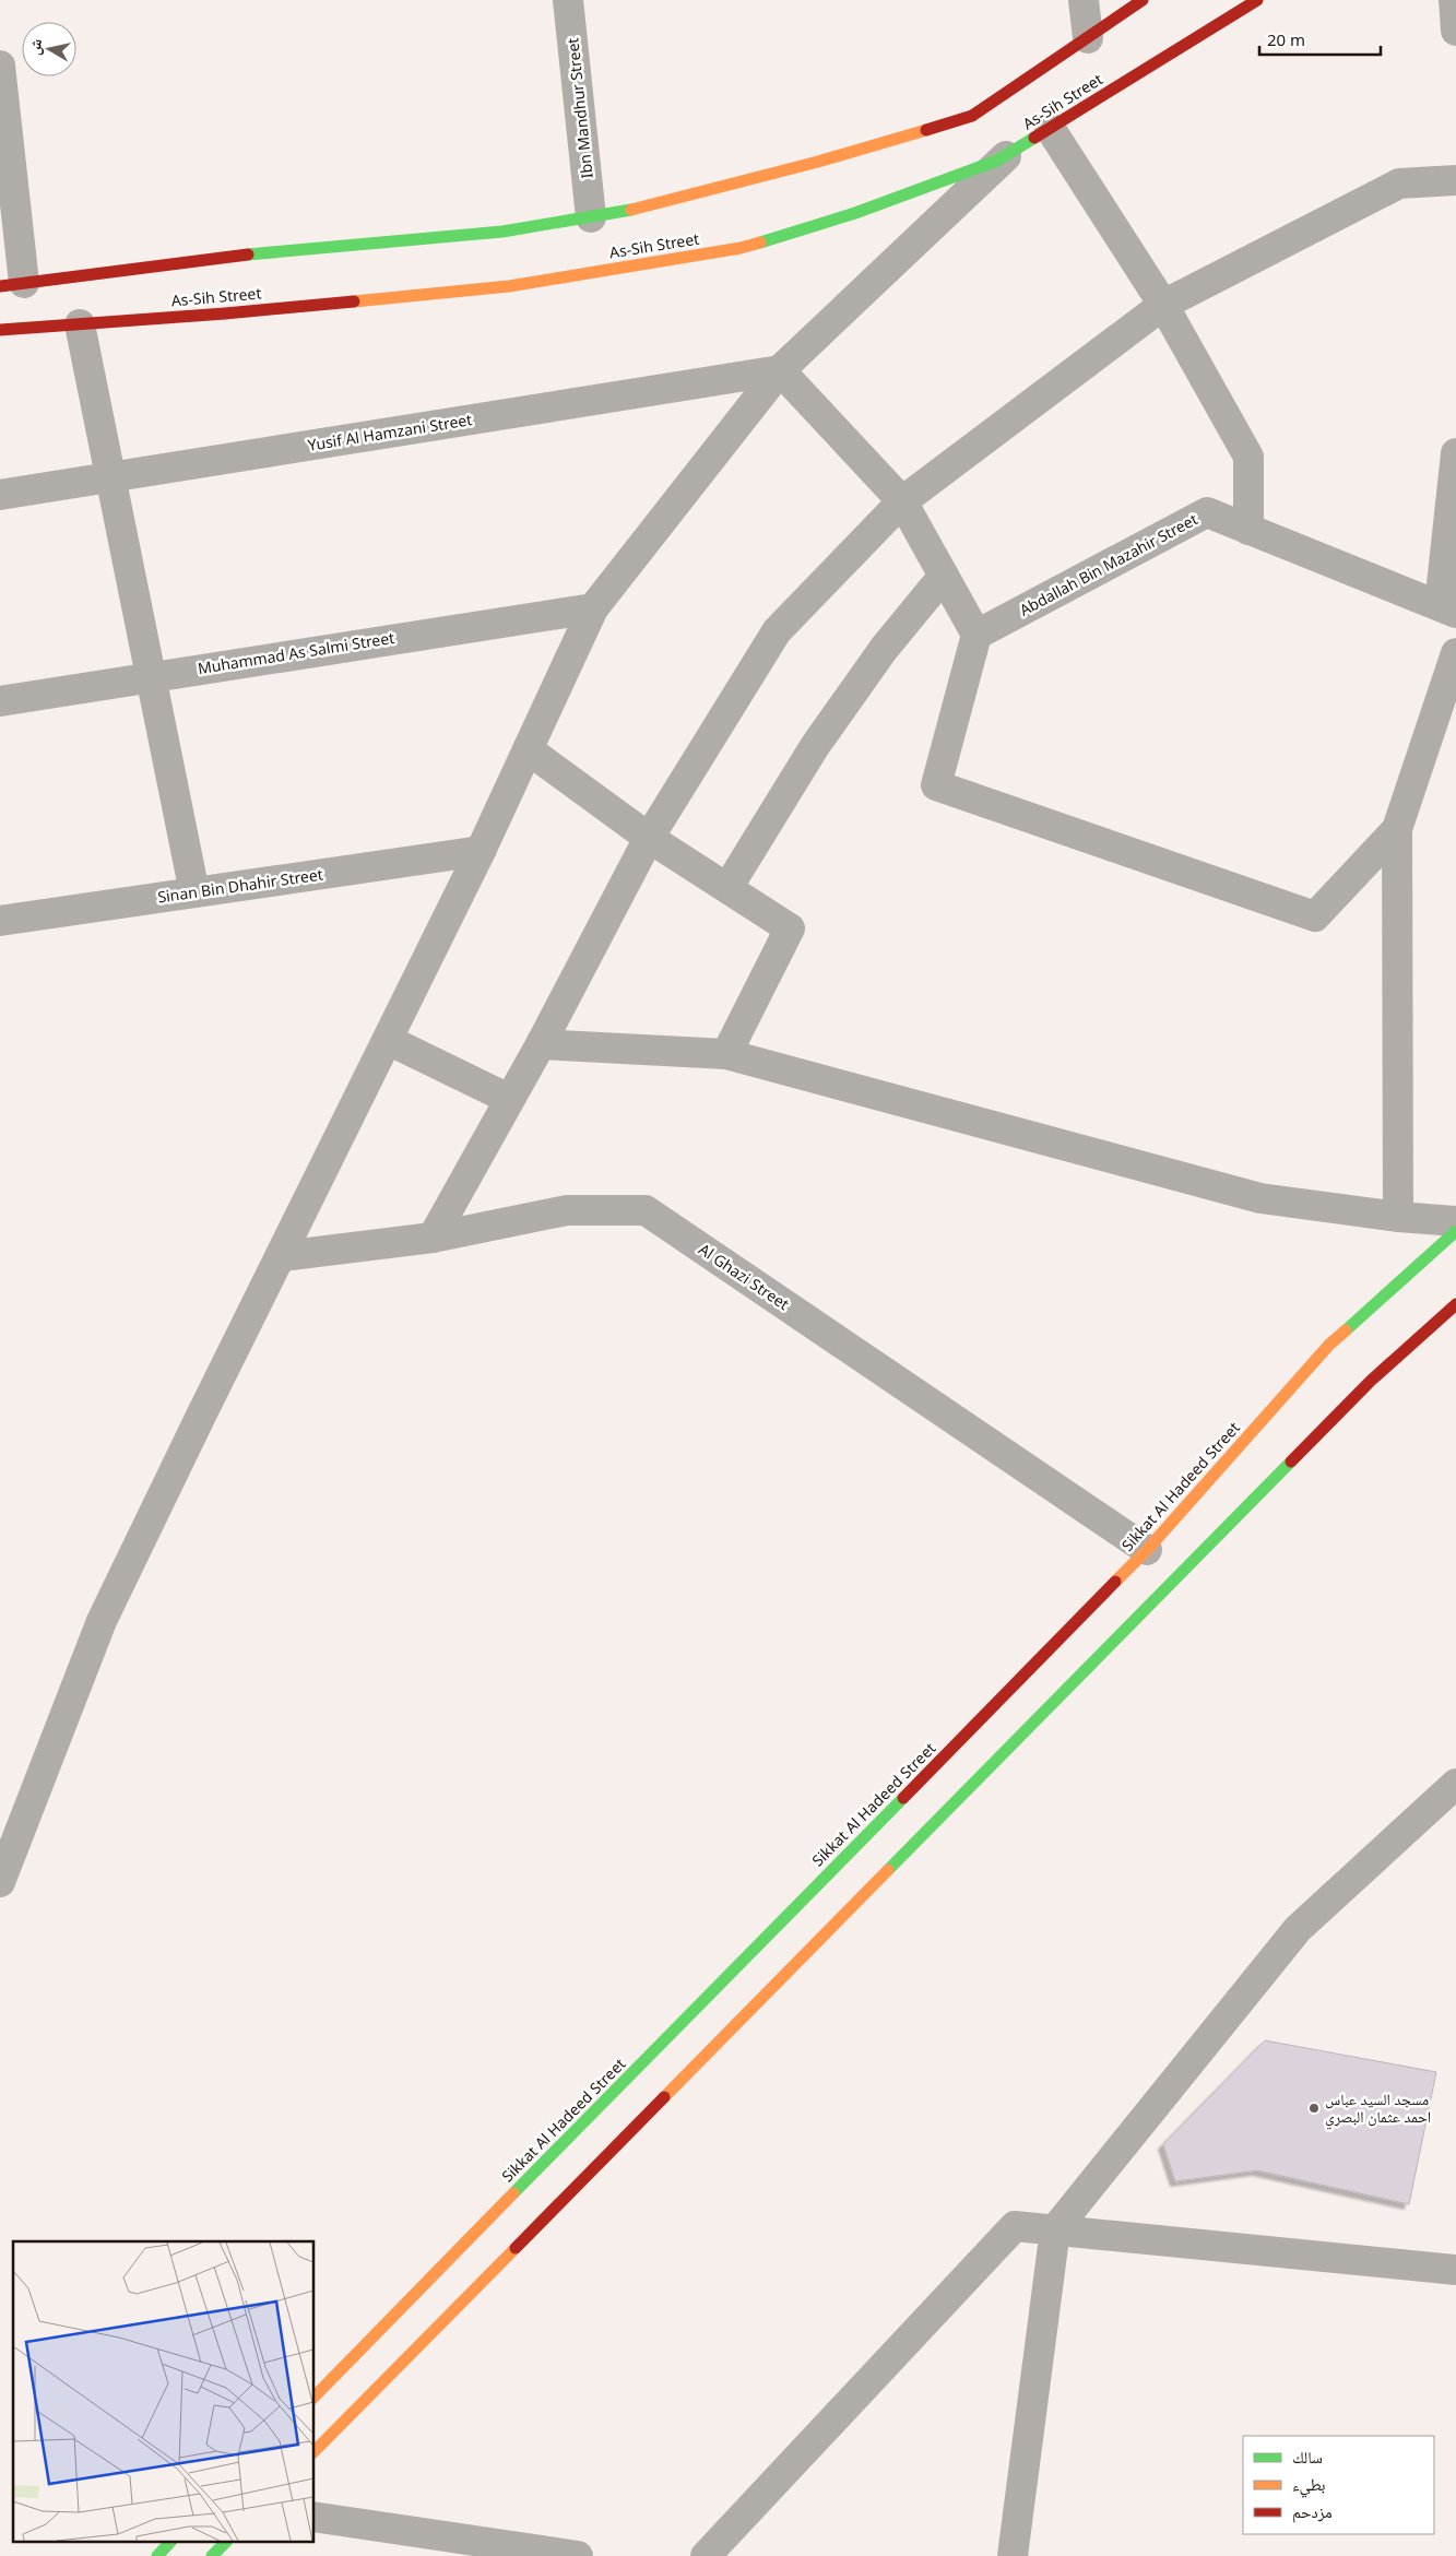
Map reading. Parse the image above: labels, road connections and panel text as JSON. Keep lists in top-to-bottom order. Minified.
{"streets":{"main road":["As-Sih Street","Sikkat Al Hadeed Street"],"street":["Ibn Mandhur Street","Yusif Al Hamzani Street","Abdallah Bin Mazahir Street","Muhammad As Salmi Street","Sinan Bin Dhahir Street","Al Ghazi Street"]},"crossings":[["Al Ghazi Street","Sikkat Al Hadeed Street"]],"places":["مسجد السيد عباس احمد عثمان البصري"],"legend":["سالك","بطيء","مزدحم"],"scale_bar":"20 m","north":"left"}
